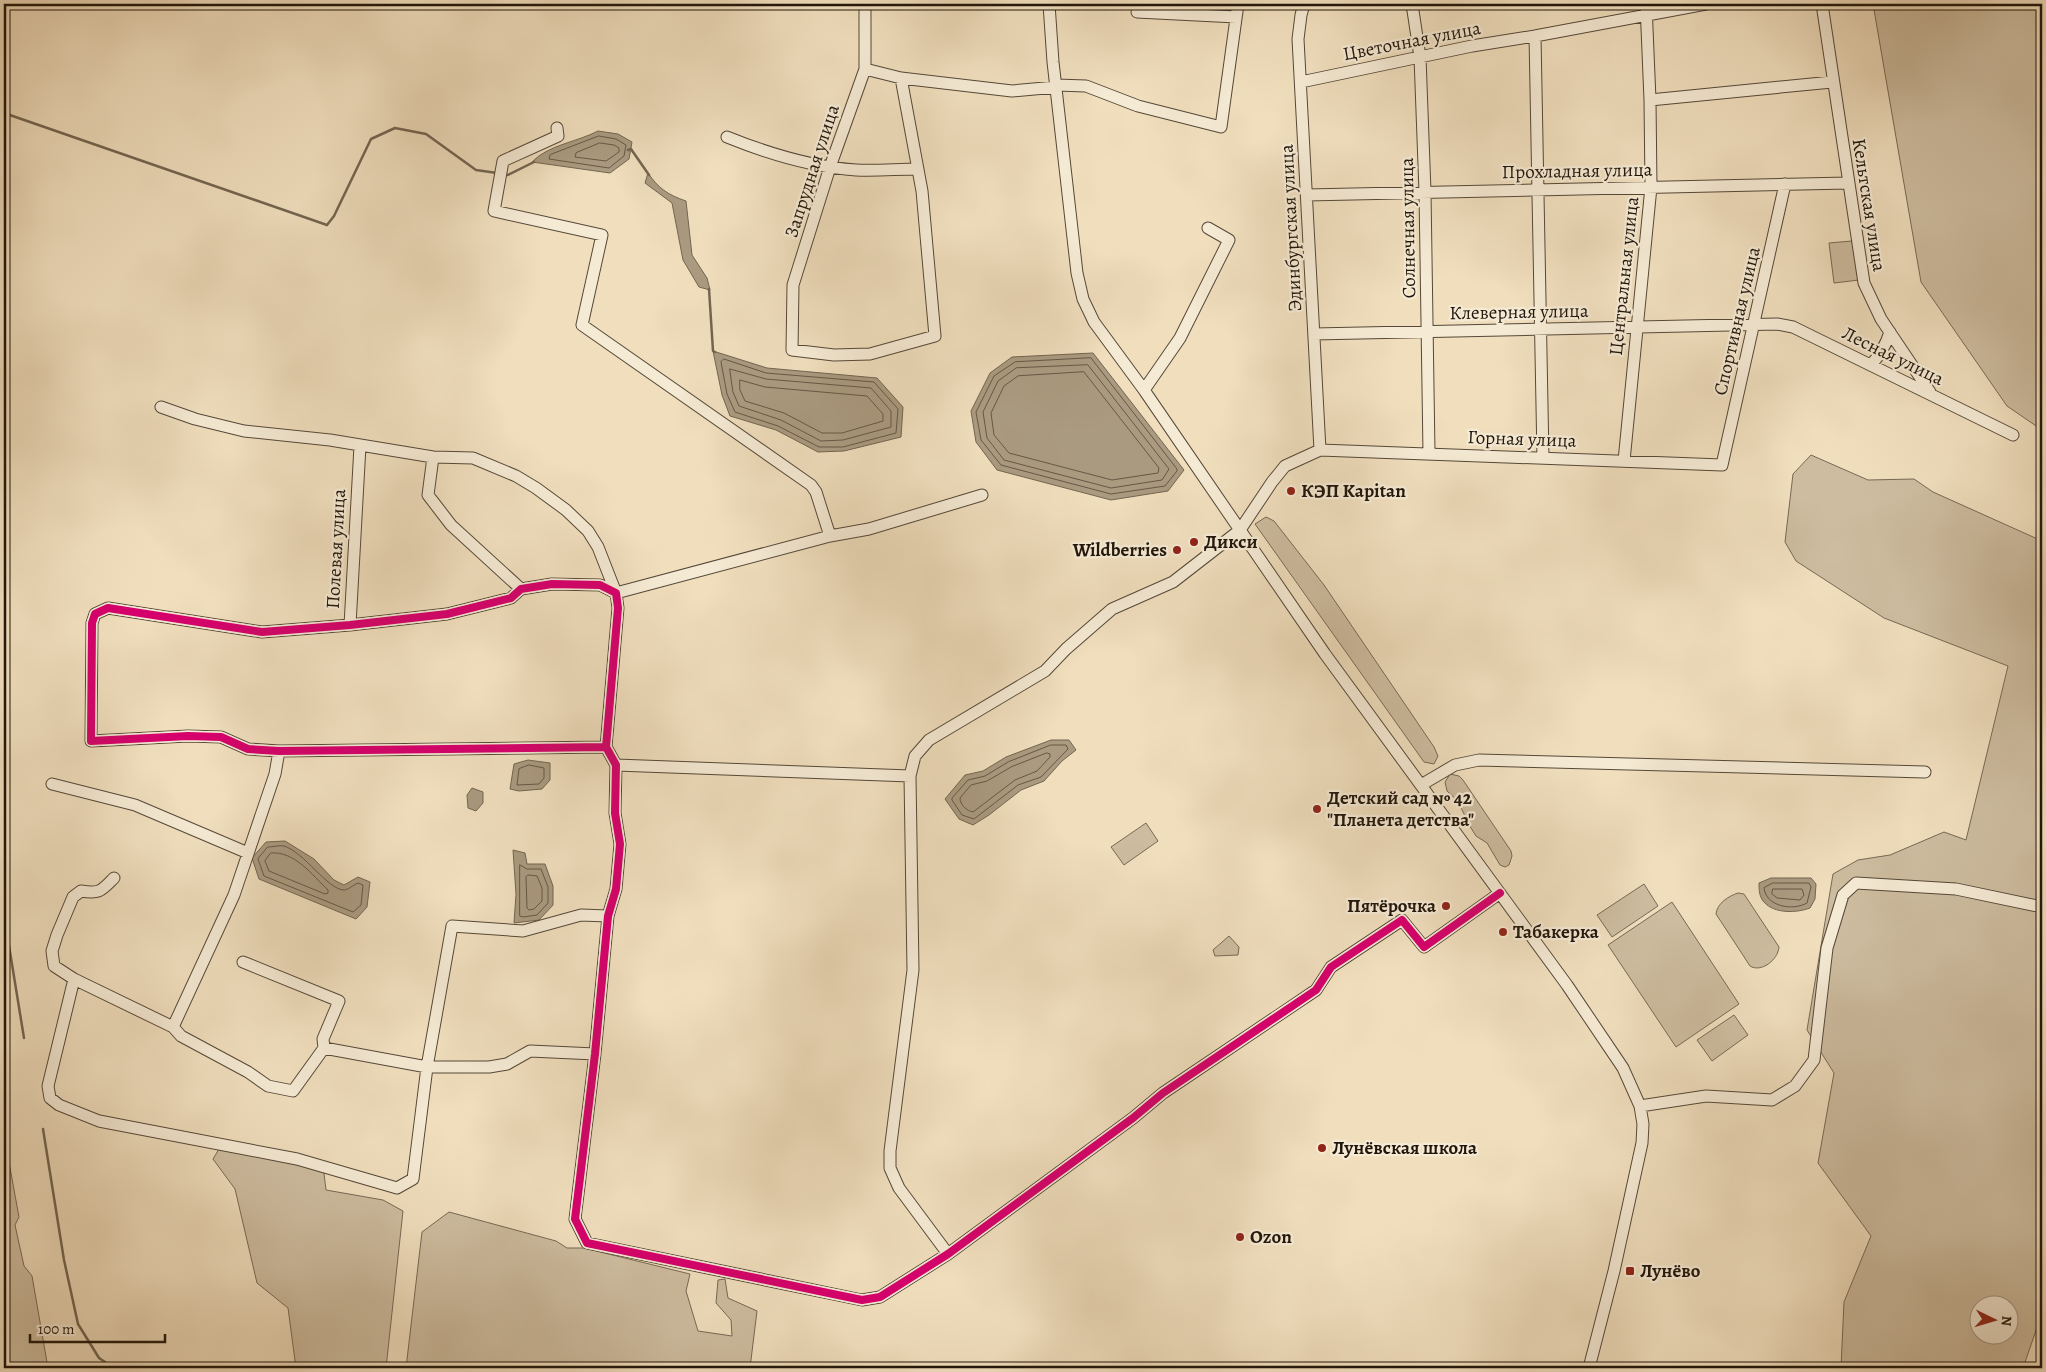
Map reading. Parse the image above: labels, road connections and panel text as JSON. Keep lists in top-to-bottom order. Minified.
{"streets":{"street":["Цветочная улица","Запрудная улица","Прохладная улица","Кельтская улица","Эдинбургская улица","Солнечная улица","Центральная улица","Клеверная улица","Спортивная улица","Лесная улица","Горная улица","Полевая улица"]},"crossings":[["Цветочная улица","Эдинбургская улица"],["Цветочная улица","Солнечная улица"],["Цветочная улица","Центральная улица"],["Прохладная улица","Кельтская улица"],["Прохладная улица","Эдинбургская улица"],["Прохладная улица","Солнечная улица"],["Прохладная улица","Центральная улица"],["Прохладная улица","Спортивная улица"],["Кельтская улица","Лесная улица"],["Эдинбургская улица","Клеверная улица"],["Эдинбургская улица","Горная улица"],["Солнечная улица","Клеверная улица"],["Солнечная улица","Горная улица"],["Центральная улица","Клеверная улица"],["Центральная улица","Горная улица"],["Клеверная улица","Спортивная улица"],["Клеверная улица","Лесная улица"],["Спортивная улица","Лесная улица"],["Спортивная улица","Горная улица"]],"places":{"other":["КЭП Kapitan","Дикси","Wildberries","Детский сад № 42 \"Планета детства\"","Пятёрочка","Табакерка","Лунёвская школа","Ozon"],"transit":["Лунёво"]},"scale_bar":"100 m","north":"right"}
